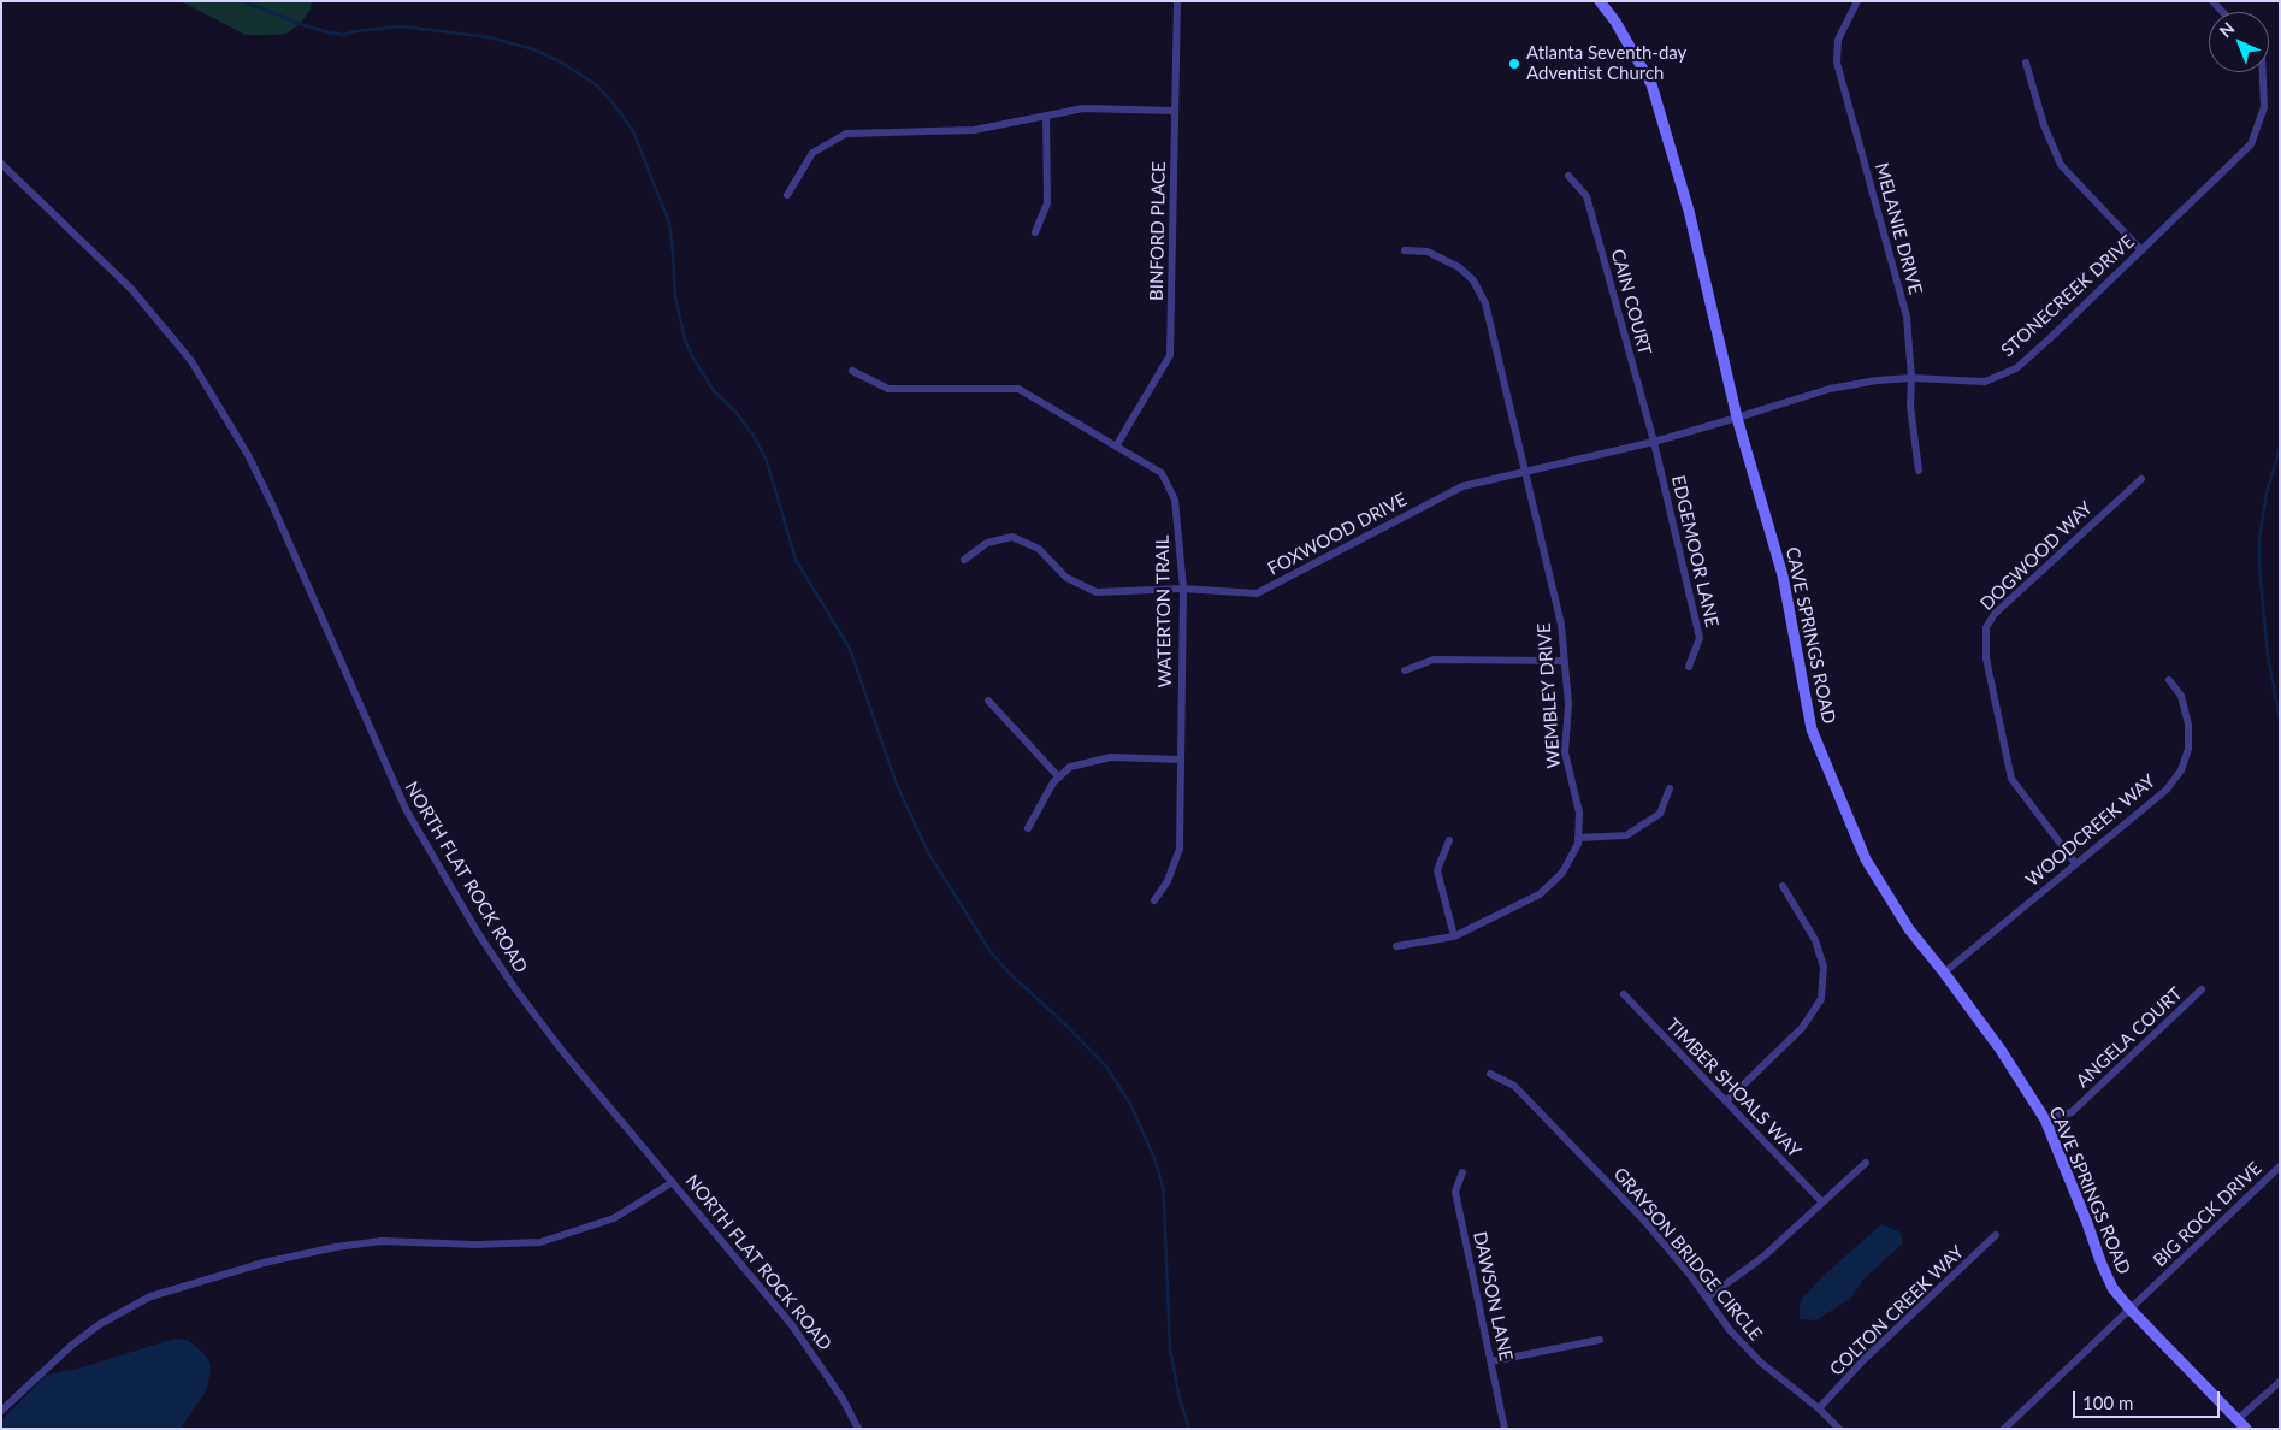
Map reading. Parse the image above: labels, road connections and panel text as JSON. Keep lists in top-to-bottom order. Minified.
{"streets":{"street":["MELANIE DRIVE","BINFORD PLACE","STONECREEK DRIVE","CAIN COURT","FOXWOOD DRIVE","EDGEMOOR LANE","DOGWOOD WAY","WATERTON TRAIL","CAVE SPRINGS ROAD","WEMBLEY DRIVE","WOODCREEK WAY","NORTH FLAT ROCK ROAD","ANGELA COURT","TIMBER SHOALS WAY","BIG ROCK DRIVE","GRAYSON BRIDGE CIRCLE","DAWSON LANE","COLTON CREEK WAY"]},"crossings":[["MELANIE DRIVE","STONECREEK DRIVE"],["BINFORD PLACE","WATERTON TRAIL"],["STONECREEK DRIVE","FOXWOOD DRIVE"],["STONECREEK DRIVE","CAVE SPRINGS ROAD"],["CAIN COURT","FOXWOOD DRIVE"],["CAIN COURT","EDGEMOOR LANE"],["FOXWOOD DRIVE","EDGEMOOR LANE"],["FOXWOOD DRIVE","WATERTON TRAIL"],["FOXWOOD DRIVE","CAVE SPRINGS ROAD"],["FOXWOOD DRIVE","WEMBLEY DRIVE"],["DOGWOOD WAY","WOODCREEK WAY"],["CAVE SPRINGS ROAD","WOODCREEK WAY"],["CAVE SPRINGS ROAD","ANGELA COURT"],["CAVE SPRINGS ROAD","BIG ROCK DRIVE"],["GRAYSON BRIDGE CIRCLE","COLTON CREEK WAY"]],"places":["Atlanta Seventh-day Adventist Church"],"scale_bar":"100 m","north":"top left"}
